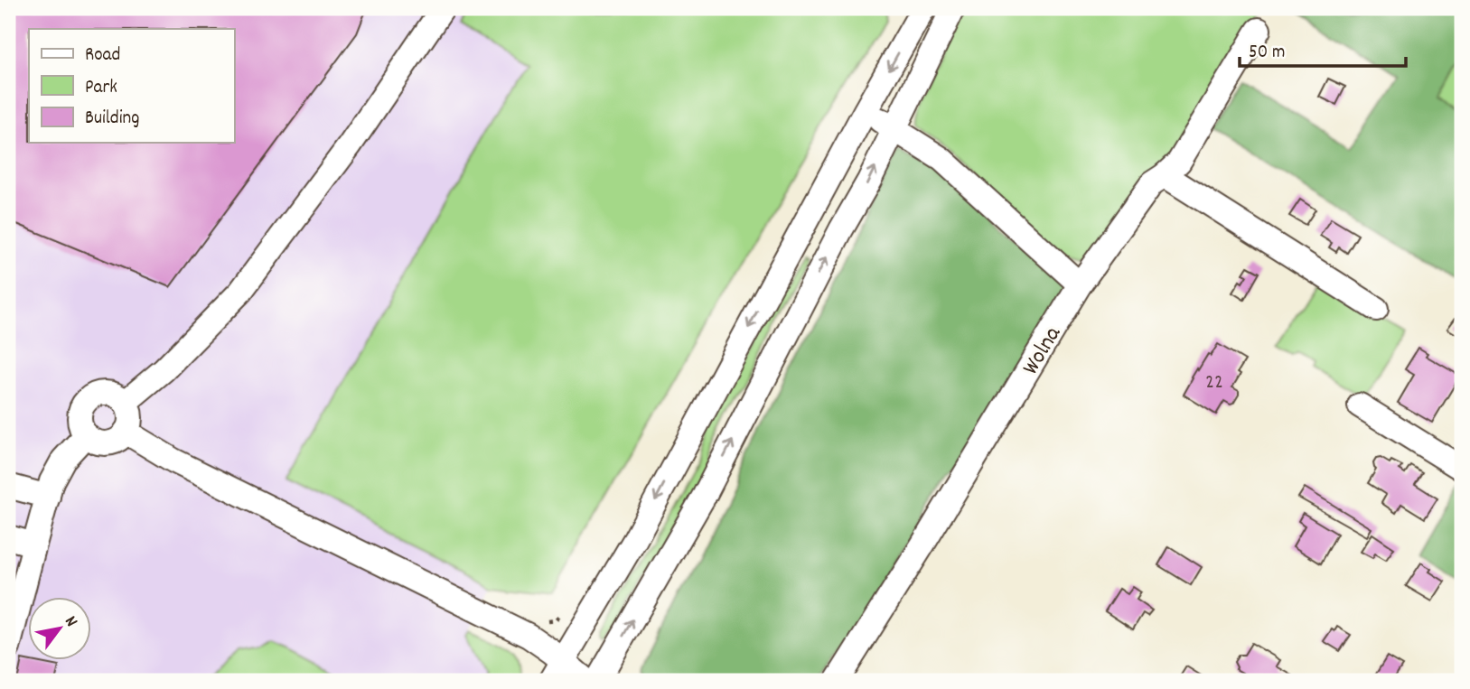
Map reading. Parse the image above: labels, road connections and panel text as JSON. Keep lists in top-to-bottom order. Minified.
{"streets":{"street":["Wolna"]},"house_numbers":["22"],"legend":["Road","Park","Building"],"scale_bar":"50 m","north":"top right"}
